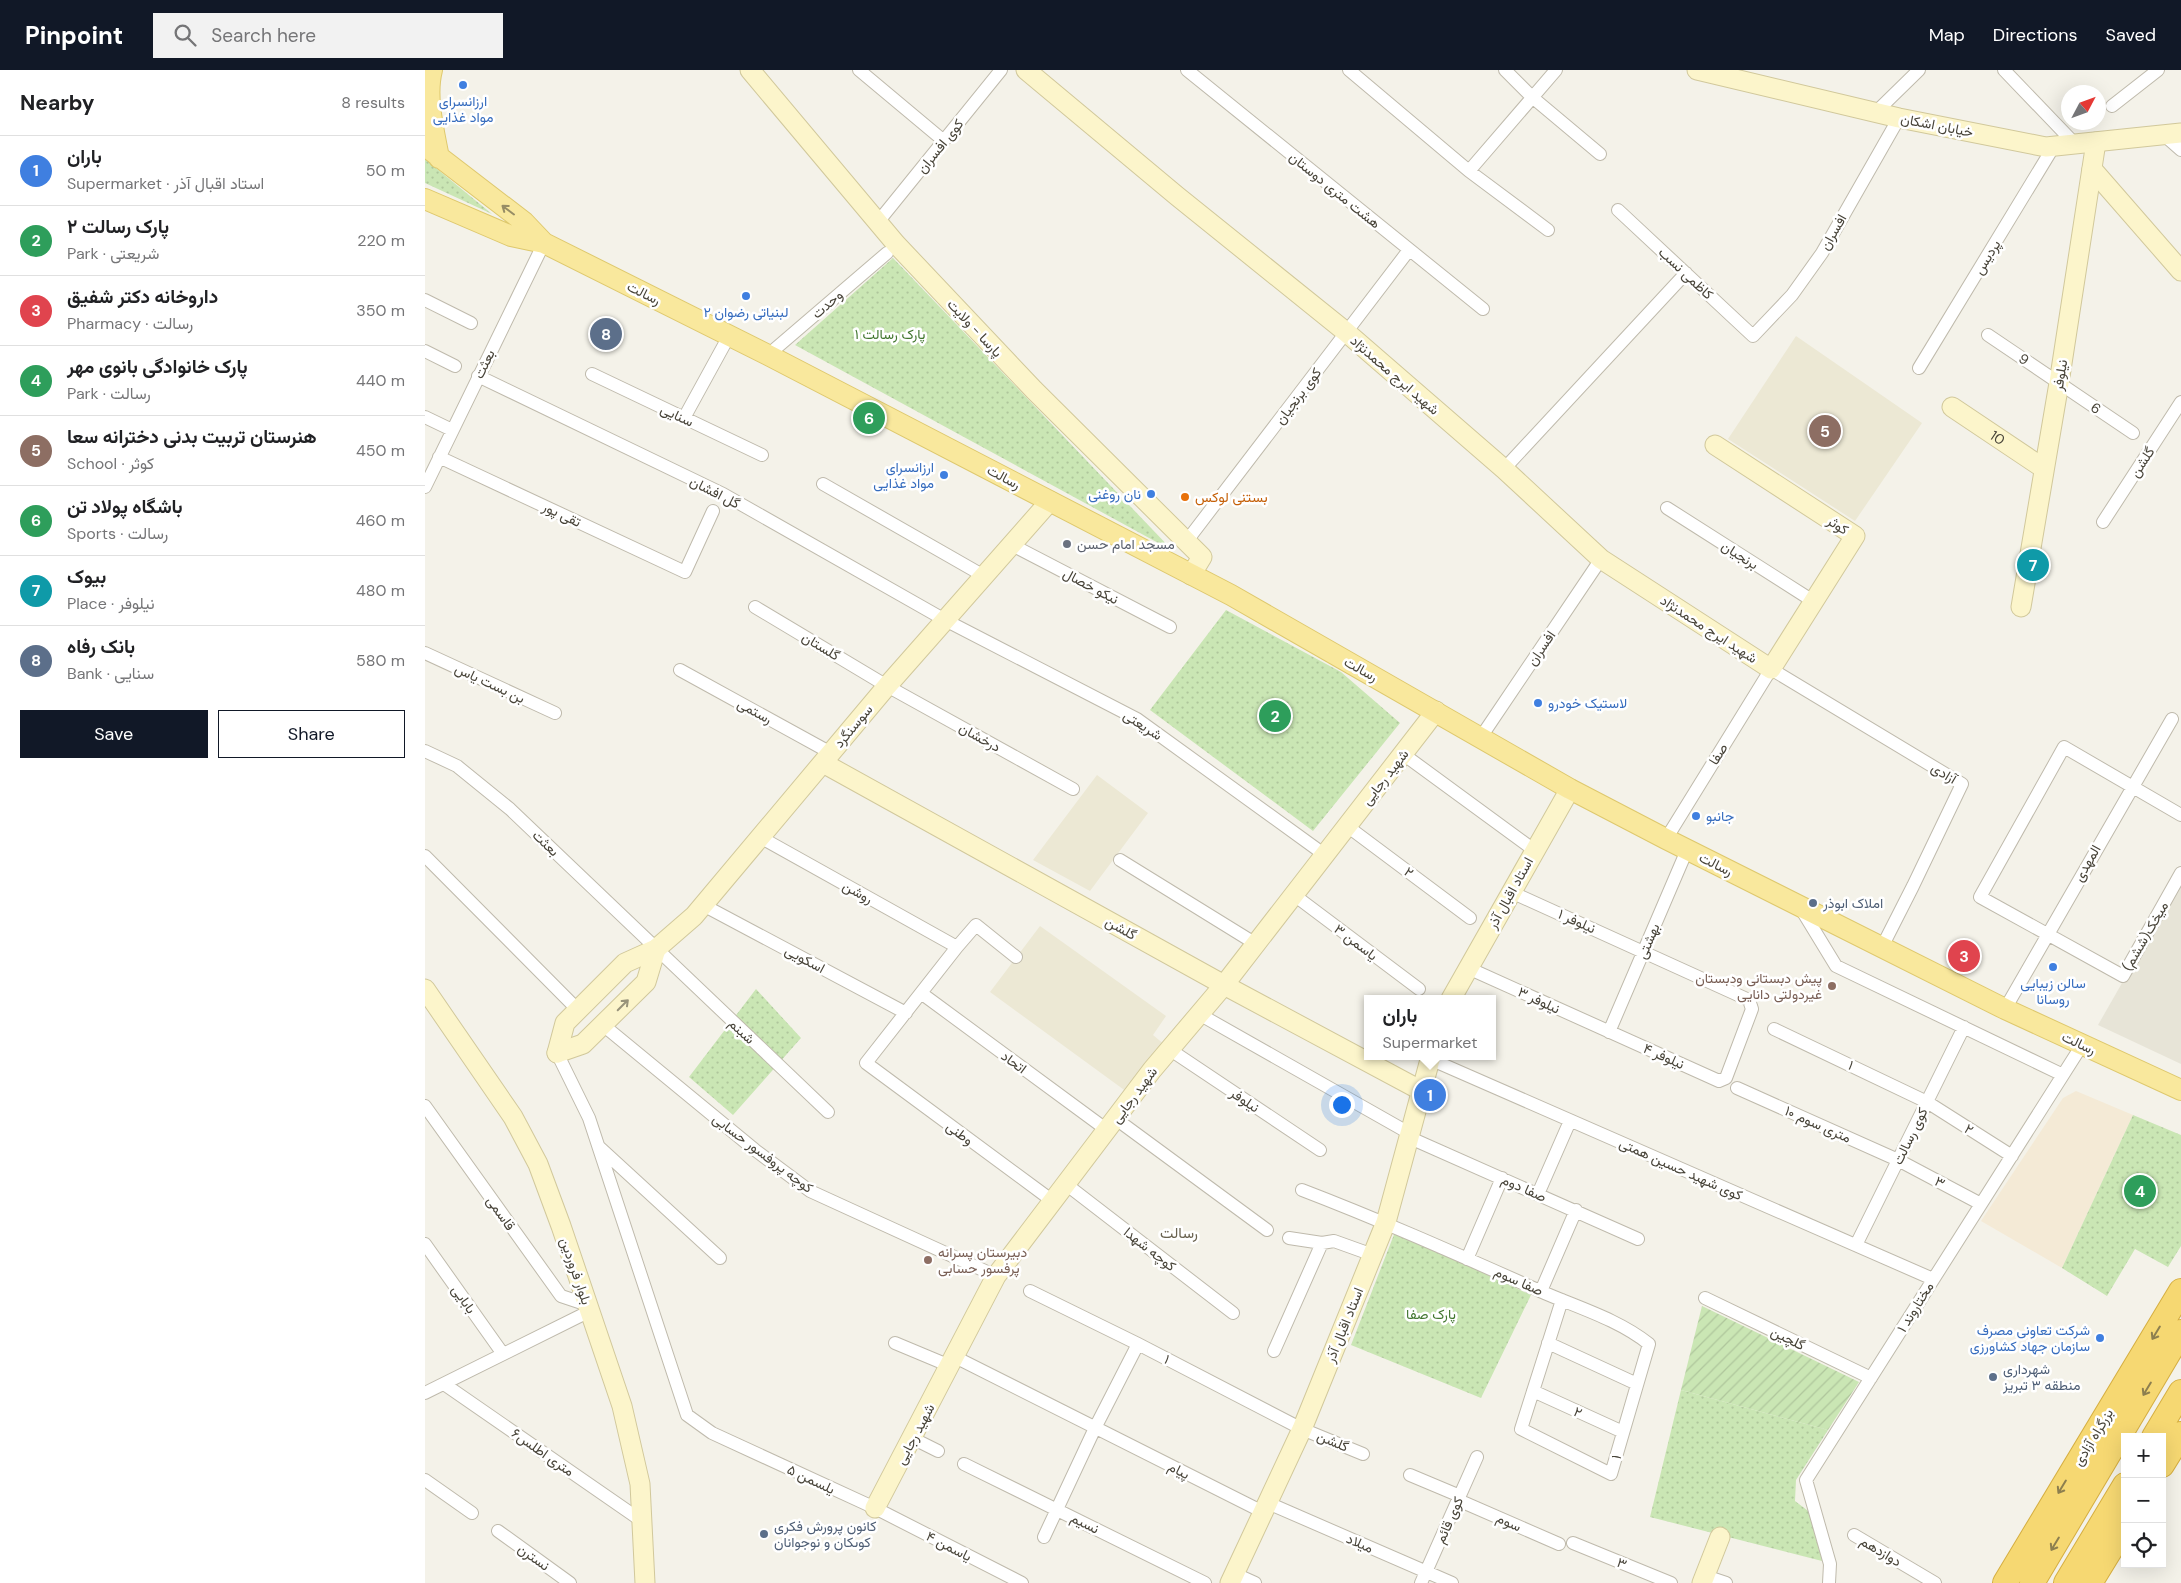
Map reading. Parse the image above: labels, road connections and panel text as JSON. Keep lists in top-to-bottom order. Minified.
{"streets":{"highway":["بزرگراه آزادی"],"main road":["رسالت"],"street":["خیابان اشکان","کوی افسران","هشت متری دوستان","افسران","پردیس","کاظمی نسب","وحدت","پارسا - ولایت","9","بعثت","شهید ایرج محمدنژاد","نیلوفر","کوی برنجیان","6","سنایی","10","گلشن","گل افشان","تقی پور","کوثر","برنجیان","نیکو خصال","گلستان","بن بست یاس","رستمی","شریعتی","سوسنگرد","درخشان","صفا","آزادی","شهید رجایی","المهدی","۲","روشن","استاد اقبال آذر","نیلوفر ۱","میخک(ششم)","بهشتی","یاسمن ۳","اسکویی","نیلوفر ۳","شبنم","نیلوفر ۴","اتحاد","۱","۱۰ متری سوم","وطنی","کوی رسالت","کوچه پروفسور حسابی","کوی شهید حسین همتی","۳","صفا دوم","قاسمی","کوچه شهدا","بلوار فروردین","صفا سوم","بابایی","مختاروند ۱","گلچین","۶متری اطلس","پیام","یلسمن ۵","کوی قائم","سوم","نسیم","میلاد","یاسمن ۴","دوازدهم","نسترن"]},"crossings":[["خیابان اشکان","افسران"],["خیابان اشکان","پردیس"],["خیابان اشکان","نیلوفر"],["کوی افسران","پارسا - ولایت"],["هشت متری دوستان","کوی برنجیان"],["افسران","کاظمی نسب"],["افسران","رسالت"],["افسران","شهید ایرج محمدنژاد"],["رسالت","وحدت"],["رسالت","پارسا - ولایت"],["رسالت","بعثت"],["رسالت","سوسنگرد"],["رسالت","صفا"],["رسالت","آزادی"],["رسالت","شهید رجایی"],["رسالت","المهدی"],["رسالت","استاد اقبال آذر"],["رسالت","بهشتی"],["رسالت","مختاروند ۱"],["پارسا - ولایت","کوی برنجیان"],["9","نیلوفر"],["9","6"],["بعثت","گل افشان"],["بعثت","تقی پور"],["بعثت","سوسنگرد"],["بعثت","شبنم"],["شهید ایرج محمدنژاد","کوی برنجیان"],["شهید ایرج محمدنژاد","کوثر"],["شهید ایرج محمدنژاد","صفا"],["شهید ایرج محمدنژاد","آزادی"],["نیلوفر","6"],["نیلوفر","10"],["نیلوفر","شهید رجایی"],["گلشن","رستمی"],["گلشن","سوسنگرد"],["گلشن","شهید رجایی"],["گلشن","استاد اقبال آذر"],["گلشن","۱"],["گل افشان","شریعتی"],["گل افشان","سوسنگرد"],["کوثر","برنجیان"],["کوثر","صفا"],["کوثر","آزادی"],["نیکو خصال","سوسنگرد"],["گلستان","سوسنگرد"],["گلستان","درخشان"],["رستمی","سوسنگرد"],["شریعتی","سوسنگرد"],["شریعتی","شهید رجایی"],["سوسنگرد","درخشان"],["سوسنگرد","روشن"],["سوسنگرد","اسکویی"],["سوسنگرد","شبنم"],["سوسنگرد","یلسمن ۵"],["صفا","آزادی"],["شهید رجایی","۲"],["شهید رجایی","یاسمن ۳"],["شهید رجایی","اتحاد"],["شهید رجایی","وطنی"],["شهید رجایی","کوچه پروفسور حسابی"],["شهید رجایی","صفا دوم"],["شهید رجایی","کوچه شهدا"],["شهید رجایی","پیام"],["شهید رجایی","یلسمن ۵"],["شهید رجایی","یاسمن ۴"],["المهدی","میخک(ششم)"],["۲","۱"],["۲","کوی رسالت"],["۲","مختاروند ۱"],["استاد اقبال آذر","نیلوفر ۱"],["استاد اقبال آذر","نیلوفر ۳"],["استاد اقبال آذر","۱"],["استاد اقبال آذر","صفا دوم"],["استاد اقبال آذر","صفا سوم"],["استاد اقبال آذر","پیام"],["استاد اقبال آذر","میلاد"],["نیلوفر ۱","بهشتی"],["نیلوفر ۱","نیلوفر ۴"],["بهشتی","نیلوفر ۳"],["بهشتی","نیلوفر ۴"],["اسکویی","وطنی"],["نیلوفر ۳","نیلوفر ۴"],["۱","کوی رسالت"],["۱","صفا سوم"],["۱۰ متری سوم","کوی رسالت"],["۱۰ متری سوم","۳"],["کوی رسالت","کوی شهید حسین همتی"],["کوی رسالت","۳"],["کوی شهید حسین همتی","مختاروند ۱"],["۳","مختاروند ۱"],["قاسمی","بلوار فروردین"],["بلوار فروردین","۶متری اطلس"],["مختاروند ۱","گلچین"],["پیام","میلاد"],["یلسمن ۵","یاسمن ۴"],["کوی قائم","سوم"],["کوی قائم","میلاد"]],"districts":["رسالت"],"parks":["پارک رسالت ۱","پارک صفا"],"places":["ارزانسرای مواد غذایی","لبنیاتی رضوان ۲","ارزانسراى مواد غذایى","نان روغنی","بستنی لوکس","مسجد امام حسن","لاستیک خودرو","جانبو","املاک ابوذر","سالن زیبایی روسانا","پیش دبستانی ودبستان غیردولتی دانایی","دبیرستان پسرانه پرفسور حسابی","شرکت تعاونی مصرف سازمان جهاد کشاورزی","شهرداری منطقه ۳ تبریز","کانون پرورش فکرى کوىکان و نوجوانان"],"north":"top right","page":{"header":"Pinpoint","search":"Search here","nav":["Map","Directions","Saved"],"heading":["Nearby","8 results"],"list":[{"mark":"1","name":"باران","note":"Supermarket · استاد اقبال آذر","value":"50 m"},{"mark":"2","name":"پارک رسالت ۲","note":"Park · شریعتی","value":"220 m"},{"mark":"3","name":"داروخانه دکتر شفیق","note":"Pharmacy · رسالت","value":"350 m"},{"mark":"4","name":"پارک خانوادگی بانوی مهر","note":"Park · رسالت","value":"440 m"},{"mark":"5","name":"هنرستان تربیت بدنی دخترانه سعا","note":"School · کوثر","value":"450 m"},{"mark":"6","name":"باشگاه پولاد تن","note":"Sports · رسالت","value":"460 m"},{"mark":"7","name":"بیوک","note":"Place · نیلوفر","value":"480 m"},{"mark":"8","name":"بانک رفاه","note":"Bank · سنایی","value":"580 m"}],"pins":["8","6","5","7","2","3","1","4"],"buttons":["Save","Share"],"popup":["باران","Supermarket"],"map_buttons":["+","−"]}}
